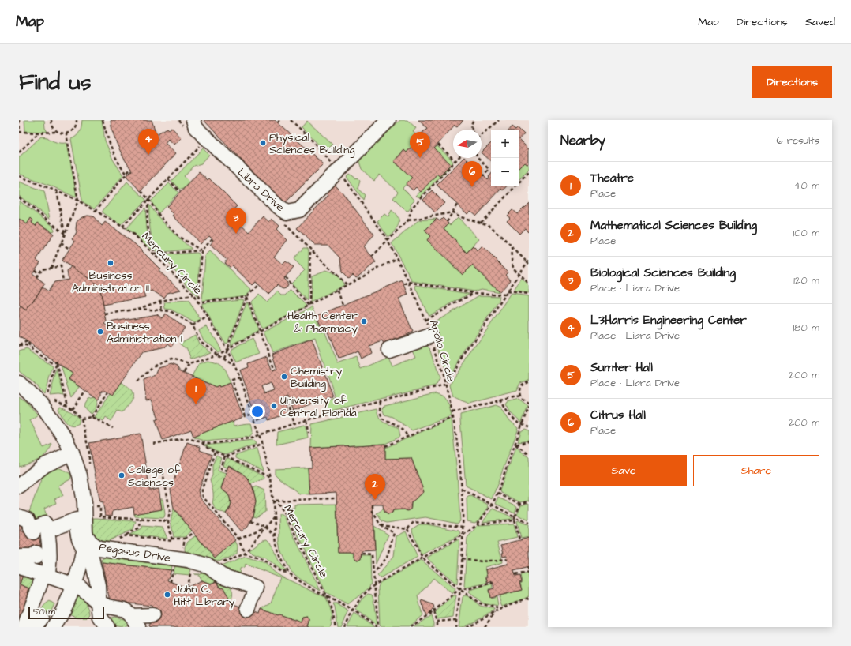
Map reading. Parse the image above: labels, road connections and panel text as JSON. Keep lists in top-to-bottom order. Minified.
{"streets":{"street":["Libra Drive","Pegasus Drive"],"path":["Mercury Circle","Apollo Circle"]},"crossings":[["Libra Drive","Apollo Circle"]],"places":["Physical Sciences Building","Business Administration II","Health Center & Pharmacy","Business Administration I","Chemistry Building","University of Central Florida","College of Sciences","John C. Hitt Library"],"scale_bar":"50 m","north":"left","page":{"header":"Map","nav":["Map","Directions","Saved"],"buttons":["Directions",["Save","Share"]],"title":"Find us","heading":["Nearby","6 results"],"pins":["4","5","6","3","1","2"],"map_buttons":["+","−"],"list":[{"mark":"1","name":"Theatre","note":"Place","value":"40 m"},{"mark":"2","name":"Mathematical Sciences Building","note":"Place","value":"100 m"},{"mark":"3","name":"Biological Sciences Building","note":"Place · Libra Drive","value":"120 m"},{"mark":"4","name":"L3Harris Engineering Center","note":"Place · Libra Drive","value":"180 m"},{"mark":"5","name":"Sumter Hall","note":"Place · Libra Drive","value":"200 m"},{"mark":"6","name":"Citrus Hall","note":"Place","value":"200 m"}],"scale":"50 m"}}
